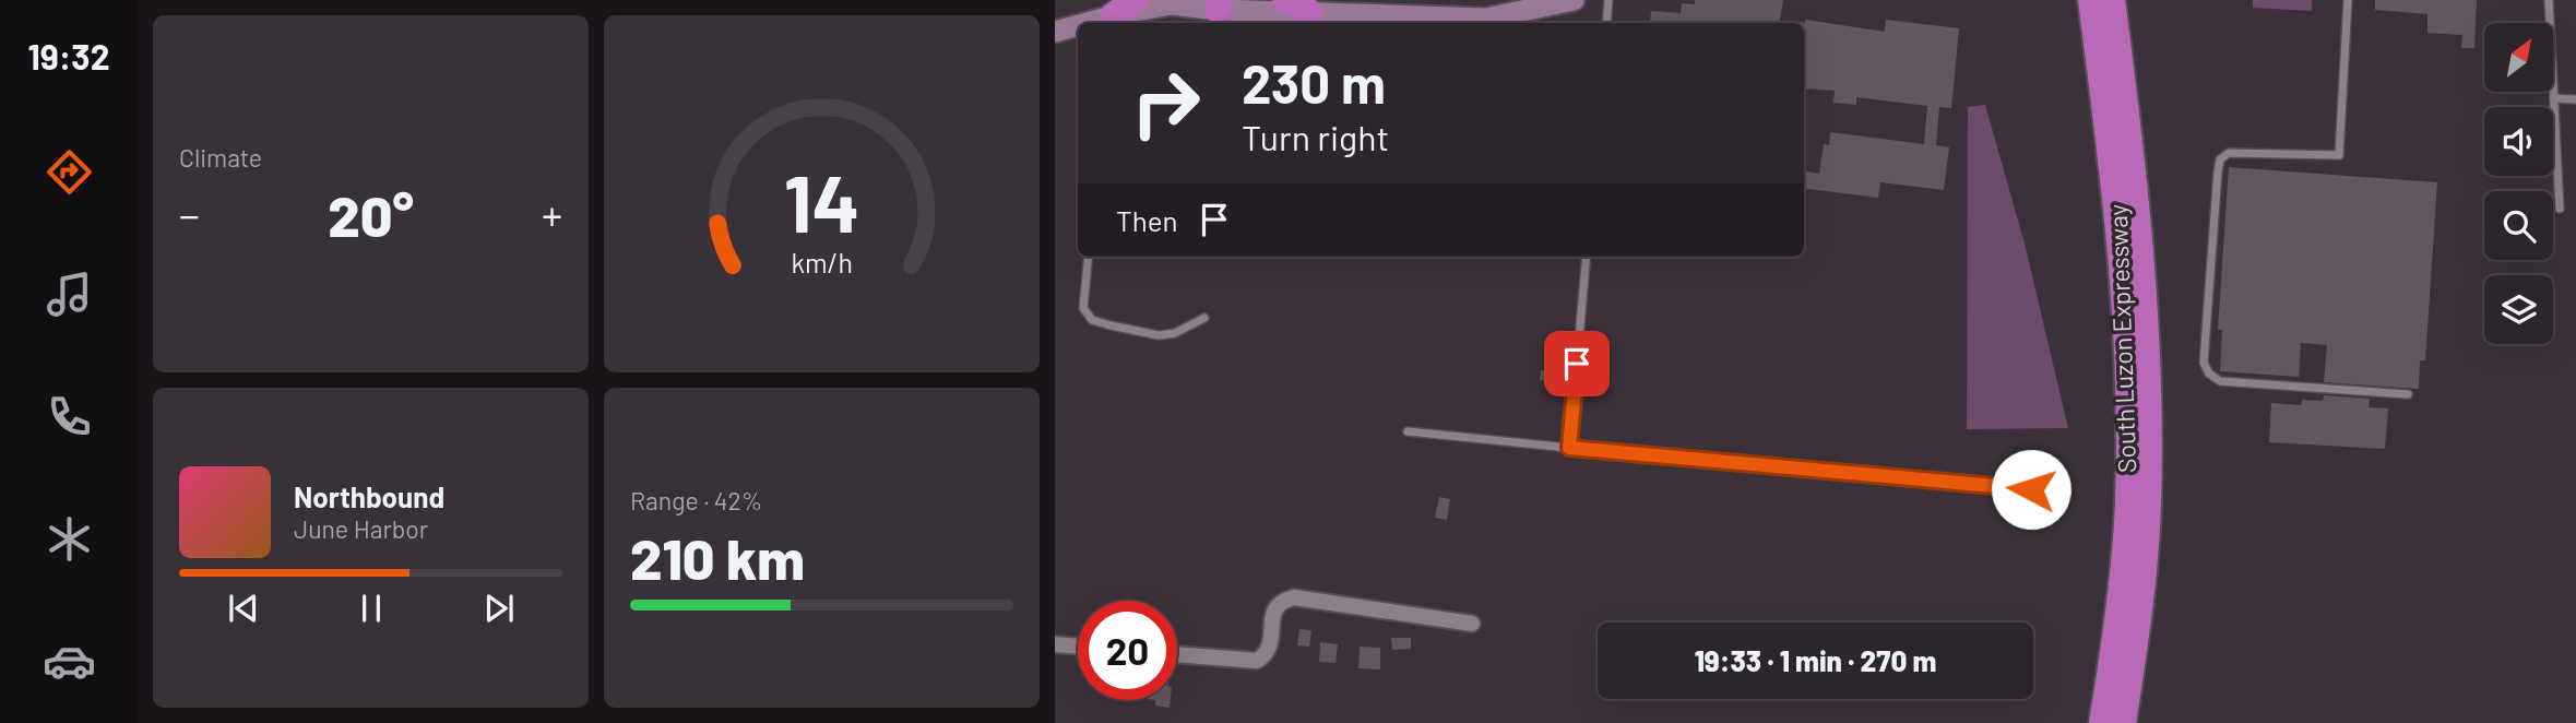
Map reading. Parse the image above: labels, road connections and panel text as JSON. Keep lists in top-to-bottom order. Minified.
{"streets":{"highway":["South Luzon Expressway"]},"north":"top right","page":{"tabs":"19:32","tile":["Climate",["Range · 42%","210 km"]],"turn":["230 m","Turn right"],"heat":["−","20°","+"],"then":"Then","song":["Northbound","June Harbor"],"limit":"20","trip":"19:33 · 1 min · 270 m","gauge":["14","km/h"]}}
